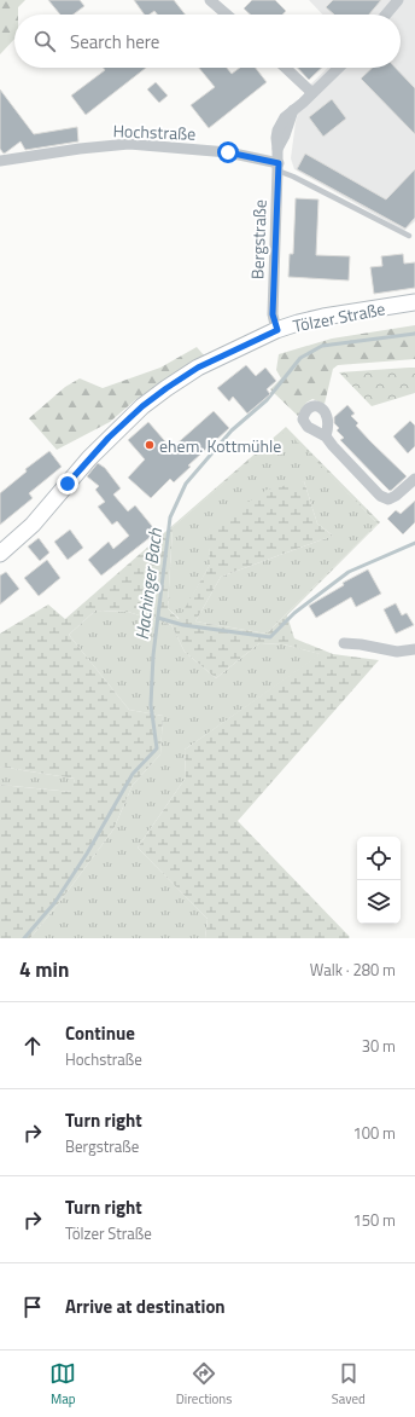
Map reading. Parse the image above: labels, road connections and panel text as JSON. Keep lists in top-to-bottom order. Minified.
{"streets":{"main road":["Tölzer Straße"],"street":["Hochstraße","Bergstraße"]},"crossings":[["Hochstraße","Bergstraße"],["Bergstraße","Tölzer Straße"]],"water":["Hachinger Bach"],"places":["ehem. Kottmühle"],"page":{"search":"Search here","heading":["4 min","Walk · 280 m"],"list":[["Continue","Hochstraße","30 m"],["Turn right","Bergstraße","100 m"],["Turn right","Tölzer Straße","150 m"],"Arrive at destination"],"nav":["Map","Directions","Saved"]}}
